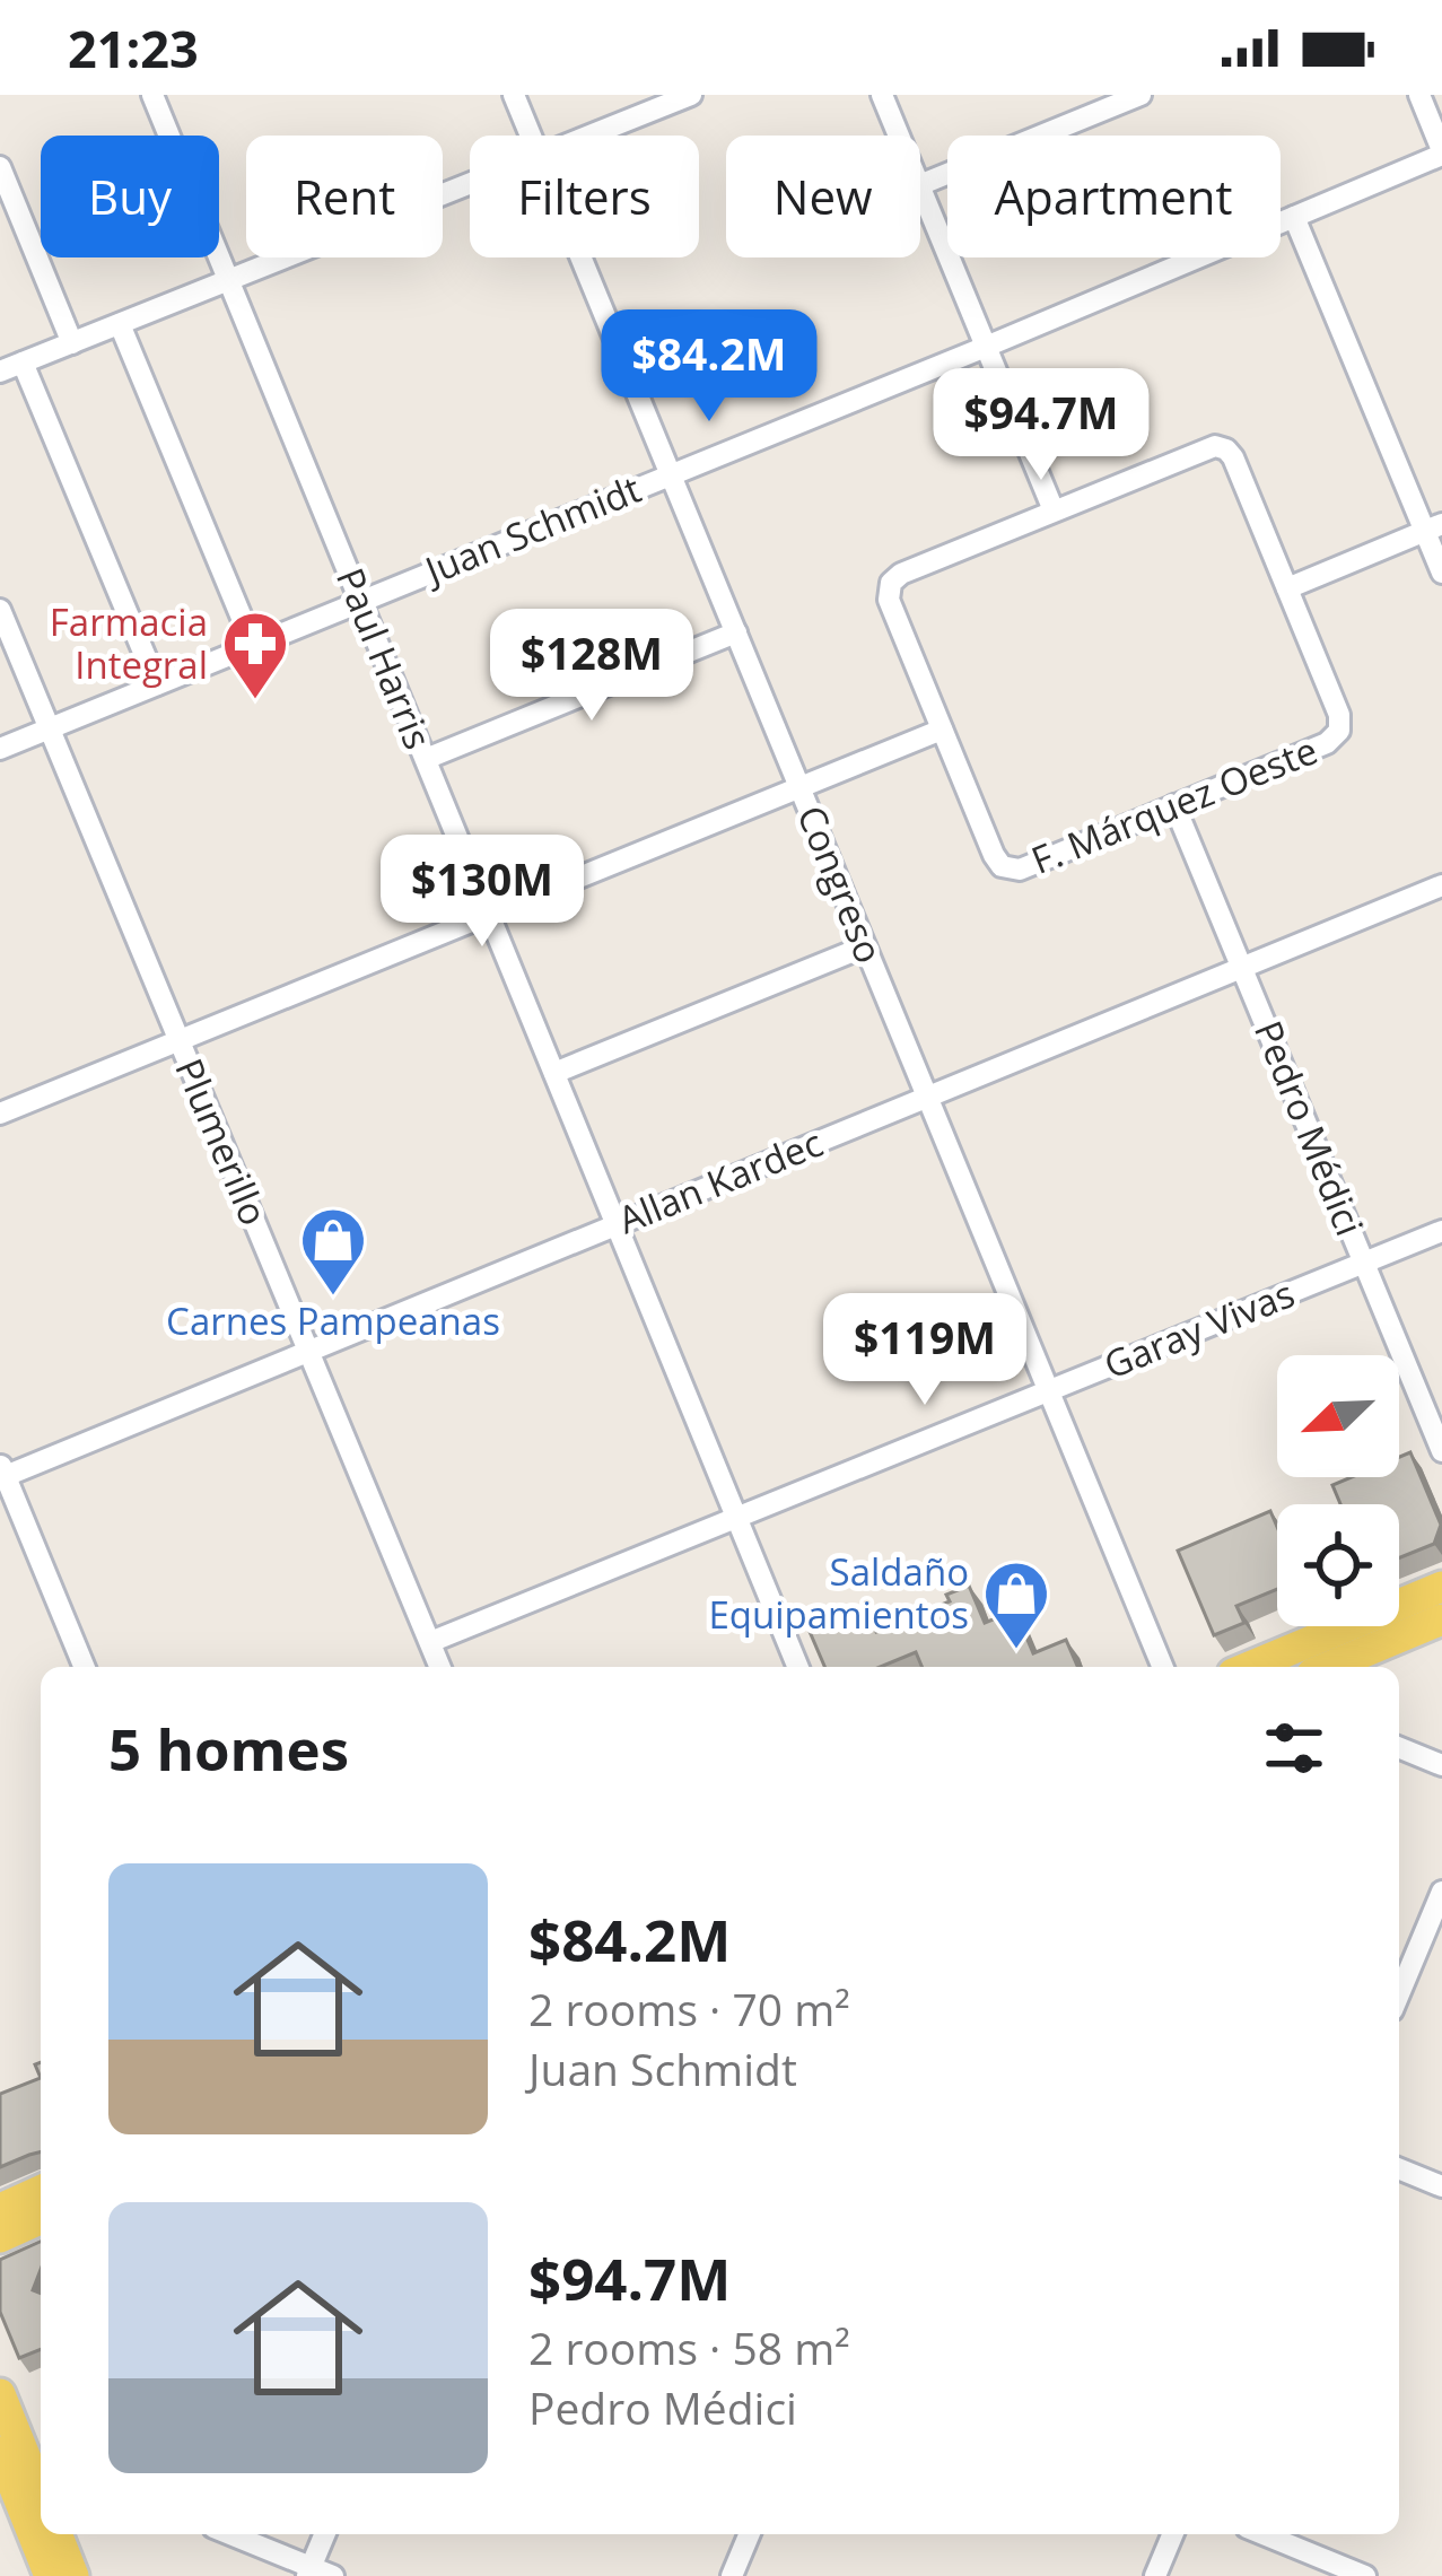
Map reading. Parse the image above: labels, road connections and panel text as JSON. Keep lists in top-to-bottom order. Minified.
{"streets":{"street":["Juan Schmidt","Paul Harris","F. Márquez Oeste","Congreso","Pedro Médici","Plumerillo","Allan Kardec","Garay Vivas"]},"crossings":[["Juan Schmidt","Paul Harris"],["Juan Schmidt","Congreso"],["Juan Schmidt","Plumerillo"],["Paul Harris","Allan Kardec"],["Paul Harris","Garay Vivas"],["F. Márquez Oeste","Pedro Médici"],["Congreso","Allan Kardec"],["Congreso","Garay Vivas"],["Pedro Médici","Allan Kardec"],["Pedro Médici","Garay Vivas"],["Plumerillo","Allan Kardec"],["Plumerillo","Garay Vivas"]],"places":{"pharmacy":["Farmacia Integral"],"shop":["Carnes Pampeanas","Saldaño Equipamientos"]},"north":"bottom left","page":{"status":"21:23","chip":["Buy","Rent","Filters","New","Apartment"],"price":["$84.2M","$94.7M","$128M","$130M","$119M"],"heading":"5 homes","list":[{"name":"$84.2M","note":"2 rooms · 70 m² · Juan Schmidt"},{"name":"$94.7M","note":"2 rooms · 58 m² · Pedro Médici"}]}}
